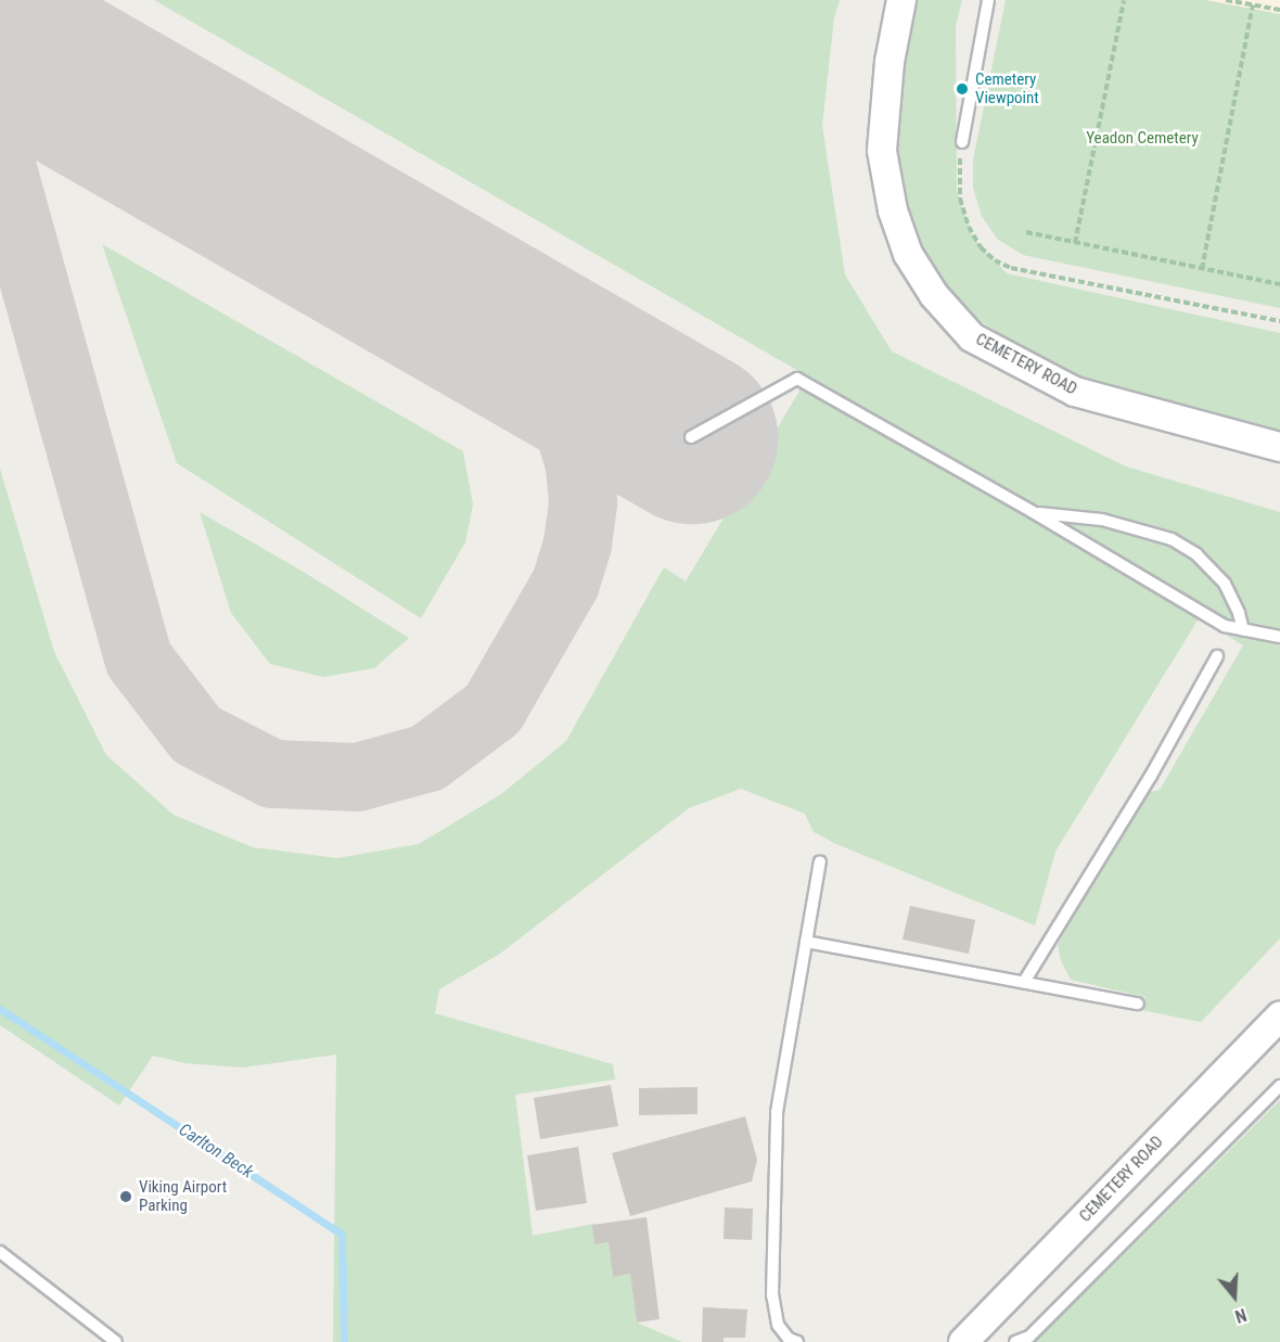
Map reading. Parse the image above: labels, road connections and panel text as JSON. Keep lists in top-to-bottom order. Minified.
{"streets":{"street":["CEMETERY ROAD"]},"water":["Carlton Beck"],"parks":["Yeadon Cemetery"],"places":["Cemetery Viewpoint","Viking Airport Parking"],"north":"bottom"}
